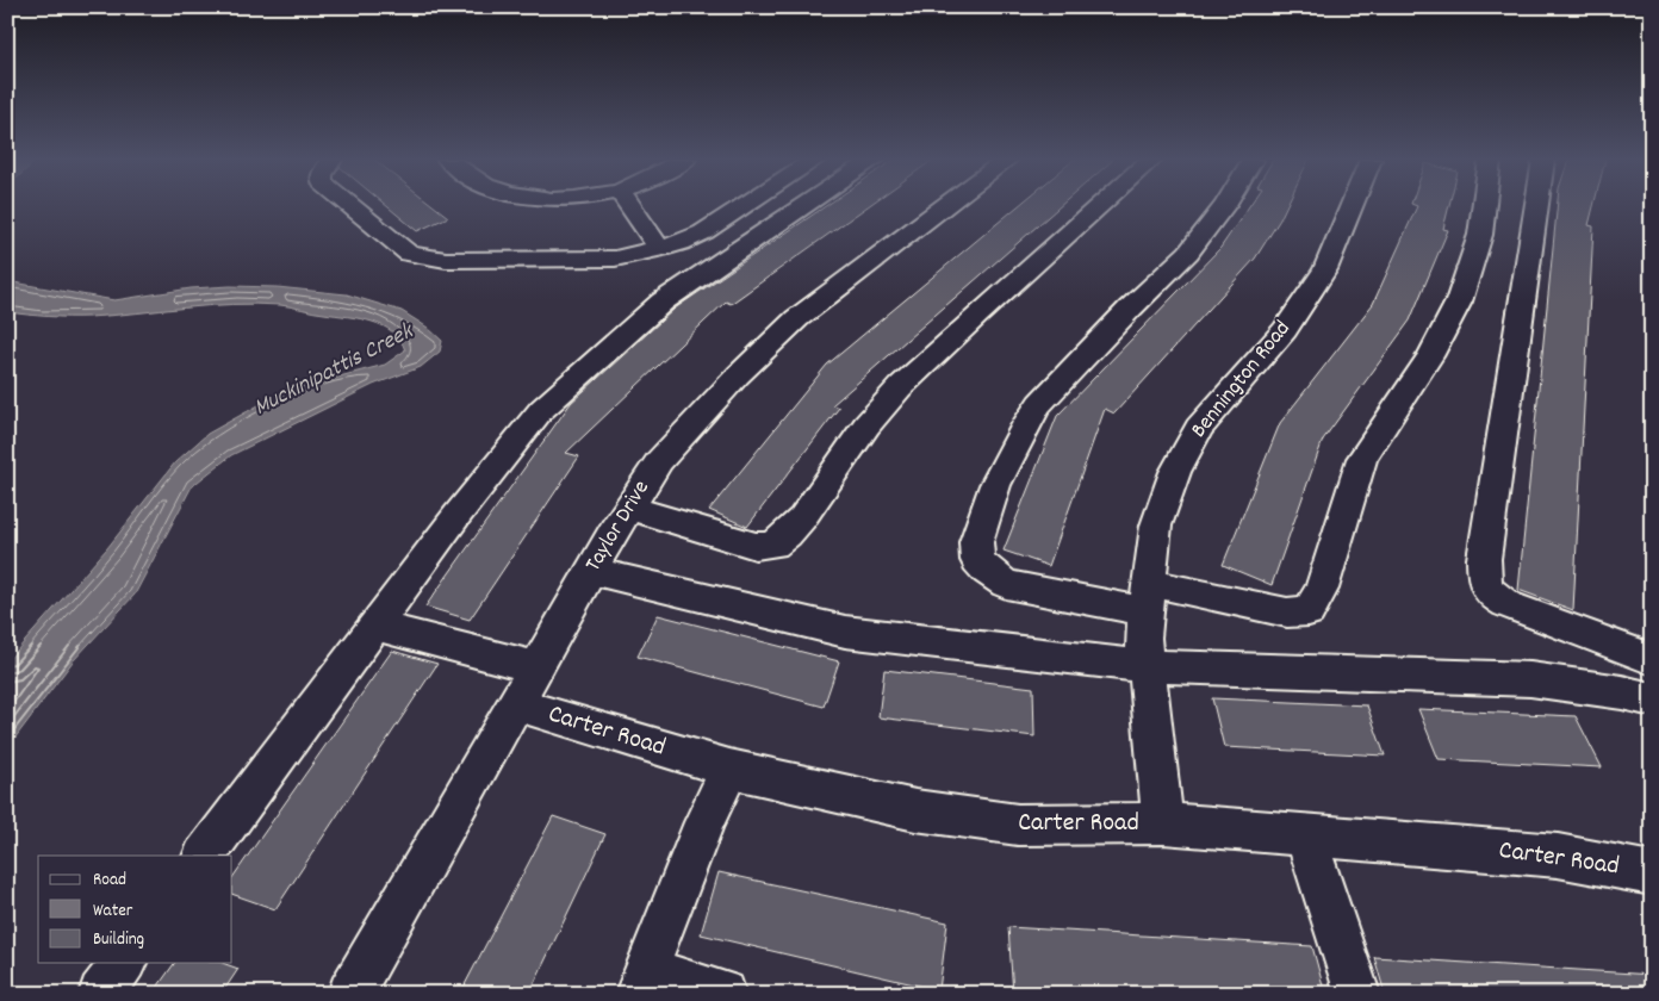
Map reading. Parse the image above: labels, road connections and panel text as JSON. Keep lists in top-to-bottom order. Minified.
{"streets":{"street":["Bennington Road","Taylor Drive","Carter Road"]},"crossings":[["Bennington Road","Carter Road"],["Taylor Drive","Carter Road"]],"water":["Muckinipattis Creek"],"legend":["Road","Water","Building"]}
